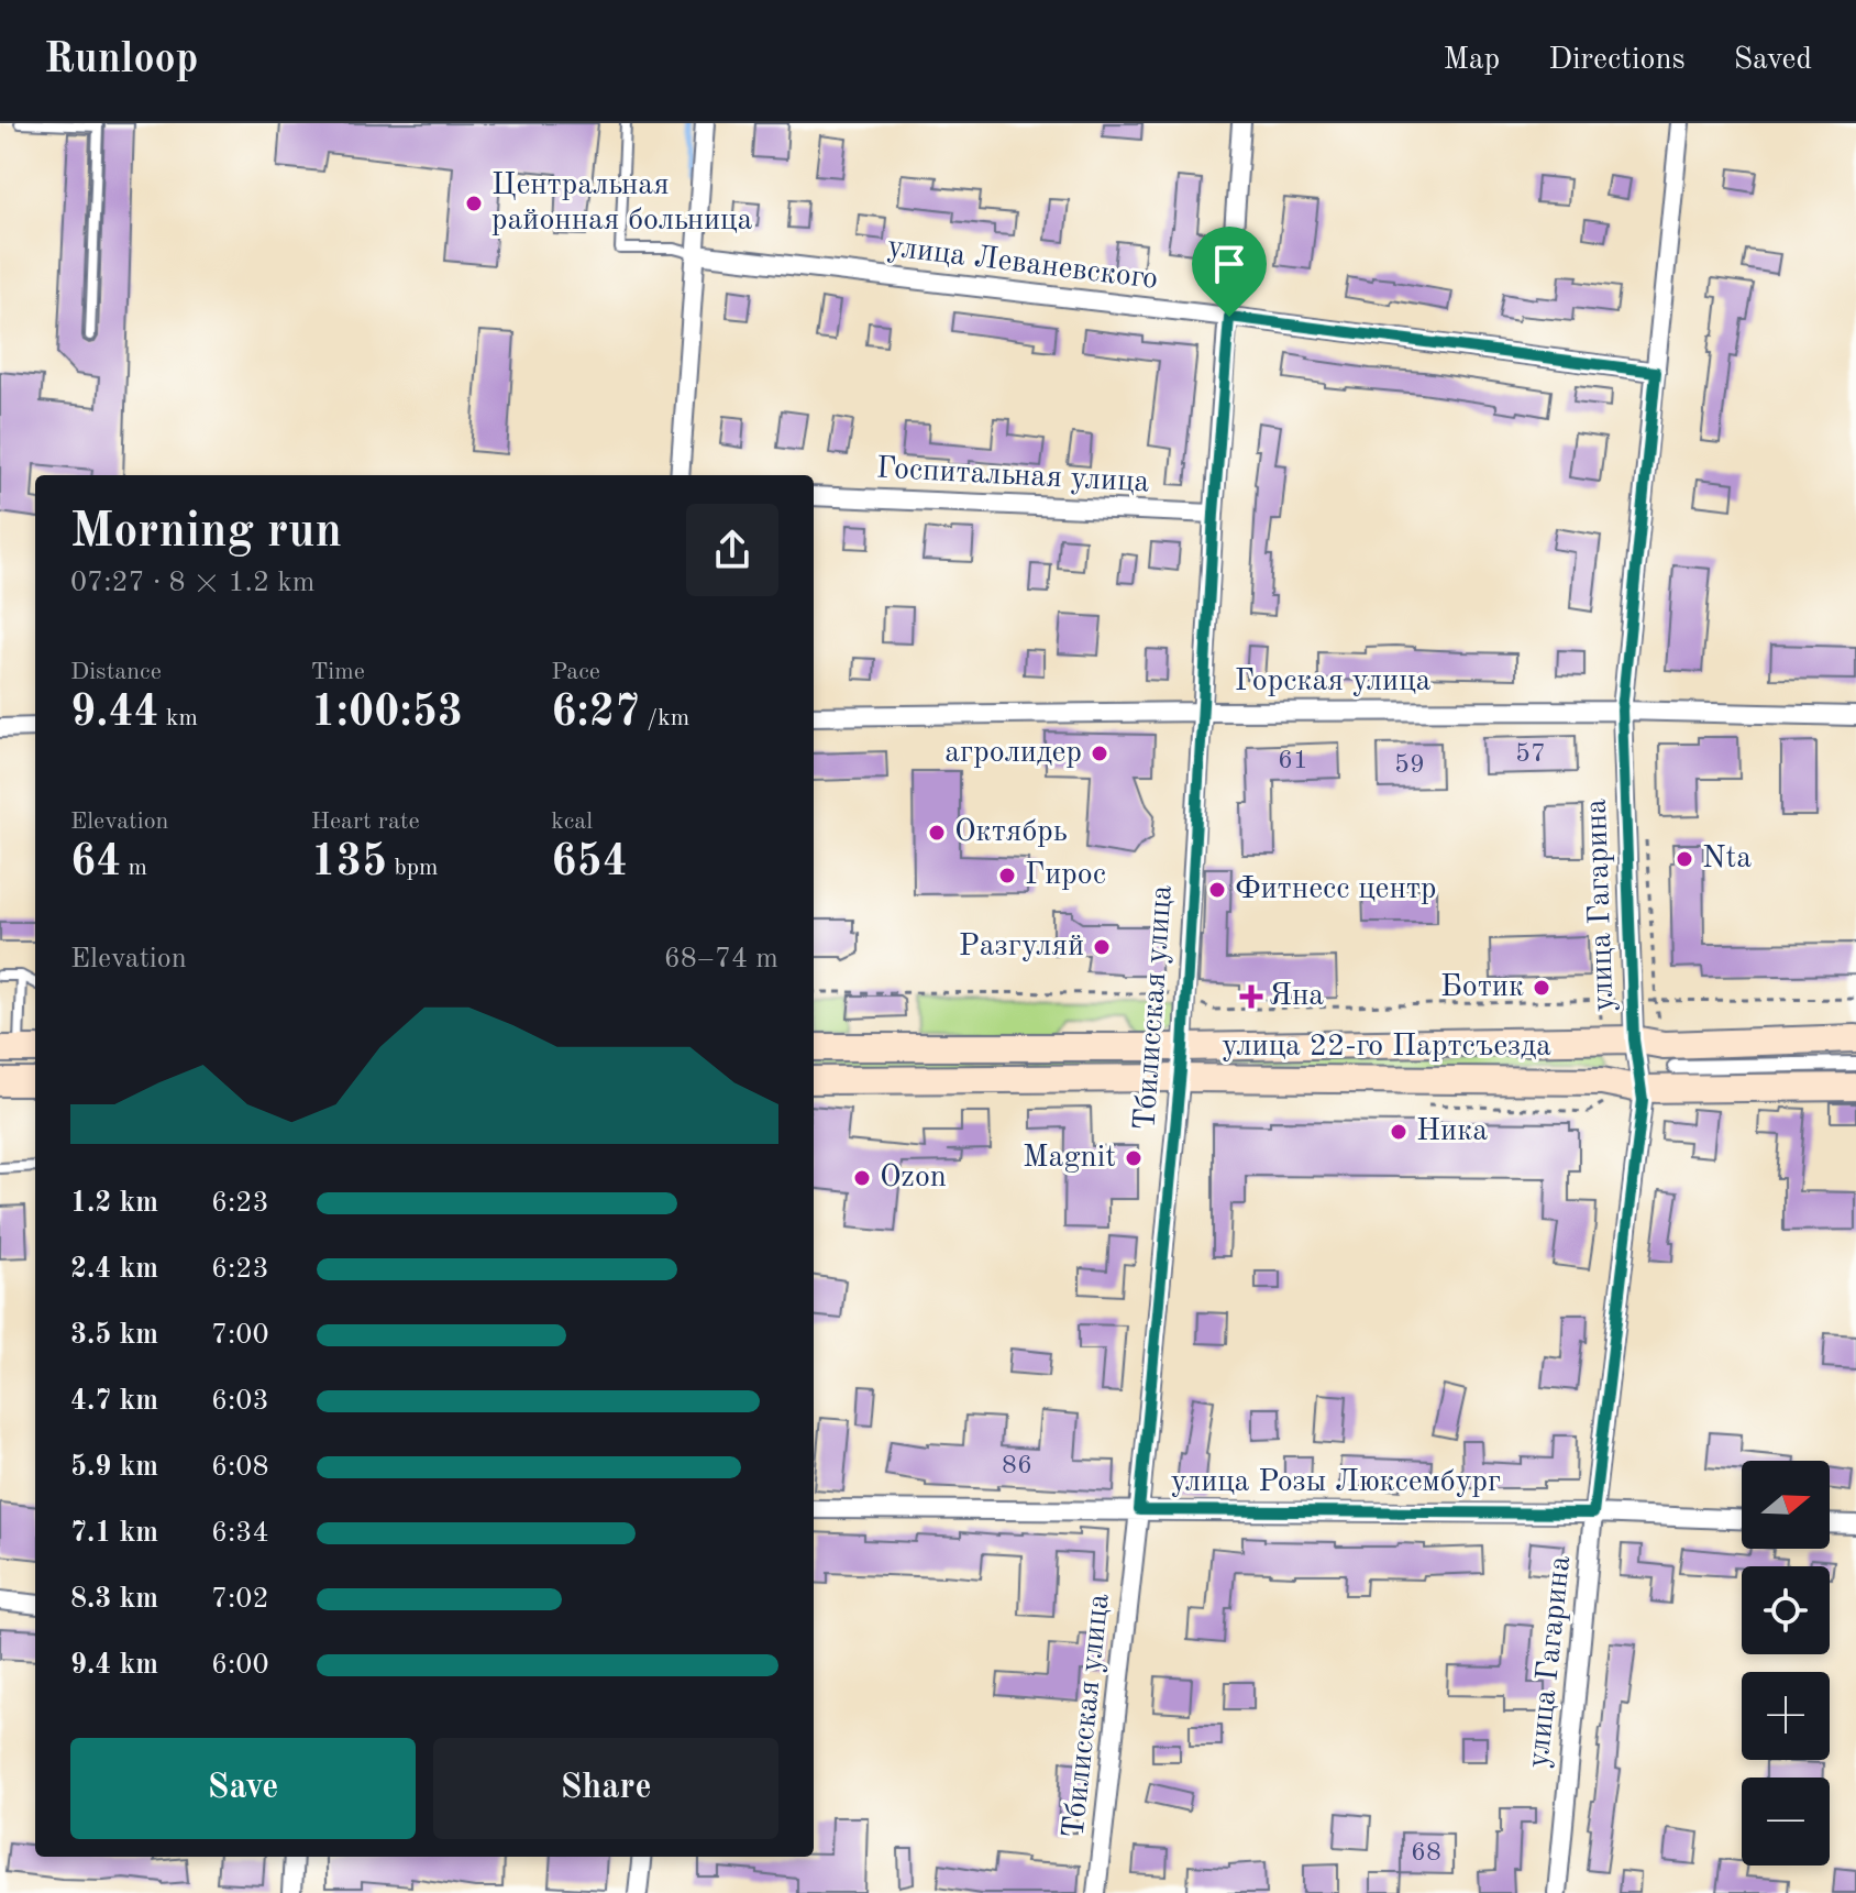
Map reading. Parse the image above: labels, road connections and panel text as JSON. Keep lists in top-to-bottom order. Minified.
{"streets":{"main road":["улица 22-го Партсъезда"],"street":["улица Леваневского","Госпитальная улица","Горская улица","улица Гагарина","Тбилисская улица","улица Розы Люксембург"]},"crossings":[["улица Леваневского","улица Гагарина"],["улица Леваневского","Тбилисская улица"],["Госпитальная улица","Тбилисская улица"],["Горская улица","улица Гагарина"],["Горская улица","Тбилисская улица"],["улица Гагарина","улица 22-го Партсъезда"],["улица Гагарина","улица Розы Люксембург"],["Тбилисская улица","улица 22-го Партсъезда"],["Тбилисская улица","улица Розы Люксембург"]],"places":{"other":["Центральная районная больница","агролидер","Октябрь","Nta","Гирос","Фитнесс центр","Разгуляй","Ботик","Ника","Magnit","Ozon"],"health":["Яна"]},"house_numbers":["57","61","59","86","68"],"north":"right","page":{"header":"Runloop","nav":["Map","Directions","Saved"],"heading":["Morning run","07:27 · 8 × 1.2 km"],"stats":[["Distance","9.44 km"],["Time","1:00:53"],["Pace","6:27 /km"],["Elevation","64 m"],["Heart rate","135 bpm"],["kcal","654"]],"chart":["Elevation","68–74 m"],"list":[{"name":"1.2 km","note":"6:23"},{"name":"2.4 km","note":"6:23"},{"name":"3.5 km","note":"7:00"},{"name":"4.7 km","note":"6:03"},{"name":"5.9 km","note":"6:08"},{"name":"7.1 km","note":"6:34"},{"name":"8.3 km","note":"7:02"},{"name":"9.4 km","note":"6:00"}],"map_buttons":["+","−"],"buttons":["Save","Share"]}}
